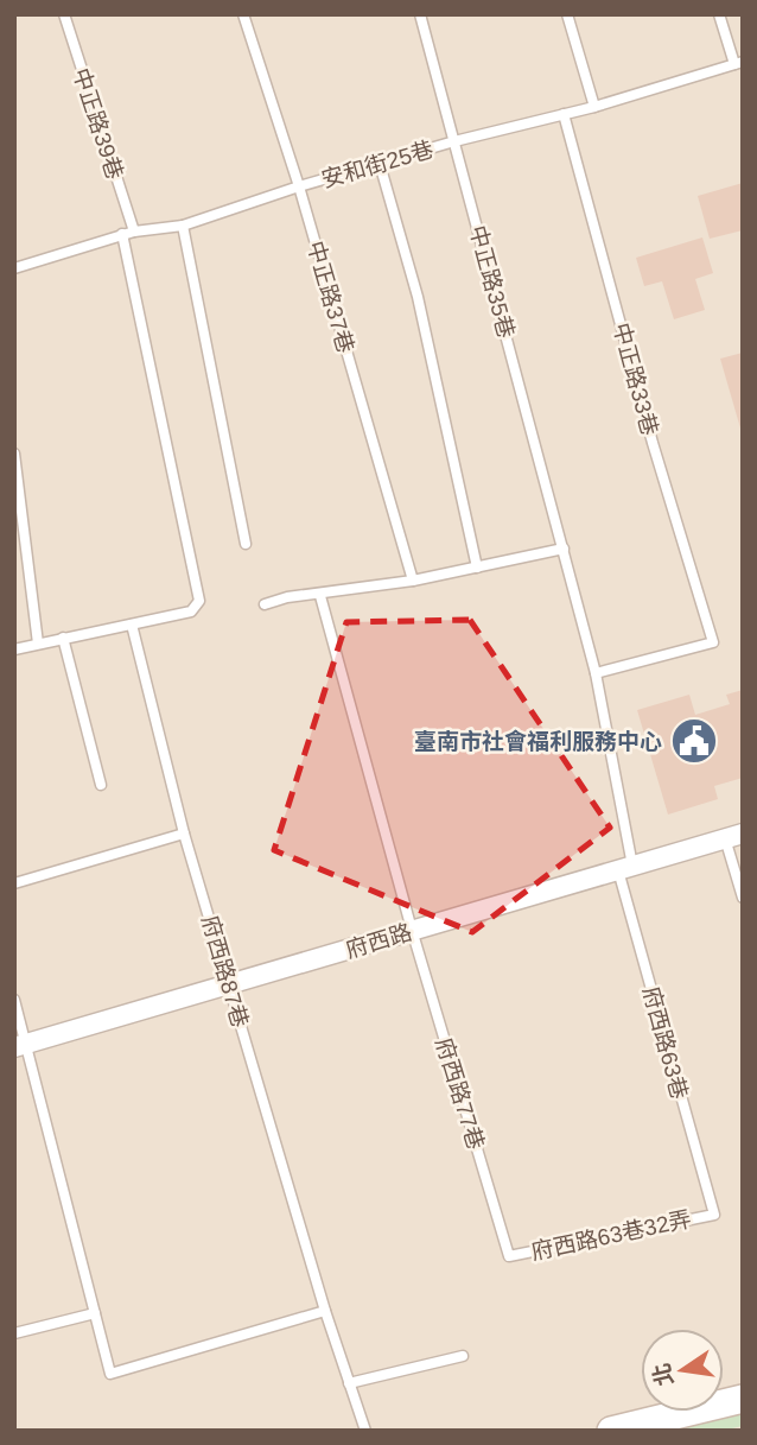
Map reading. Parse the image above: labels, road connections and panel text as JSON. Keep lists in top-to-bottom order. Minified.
{"streets":{"street":["府西路"],"lane":["中正路39巷","安和街25巷","中正路35巷","中正路37巷","中正路33巷","府西路87巷","府西路63巷","府西路77巷","府西路63巷32弄"]},"crossings":[["中正路39巷","安和街25巷"],["中正路39巷","府西路87巷"],["安和街25巷","中正路35巷"],["安和街25巷","中正路37巷"],["安和街25巷","中正路33巷"],["中正路35巷","中正路33巷"],["中正路35巷","府西路"],["中正路35巷","府西路63巷"],["府西路","府西路87巷"],["府西路","府西路63巷"],["府西路","府西路77巷"],["府西路63巷","府西路63巷32弄"],["府西路77巷","府西路63巷32弄"]],"places":{"public building":["臺南市社會福利服務中心"]},"north":"left"}
